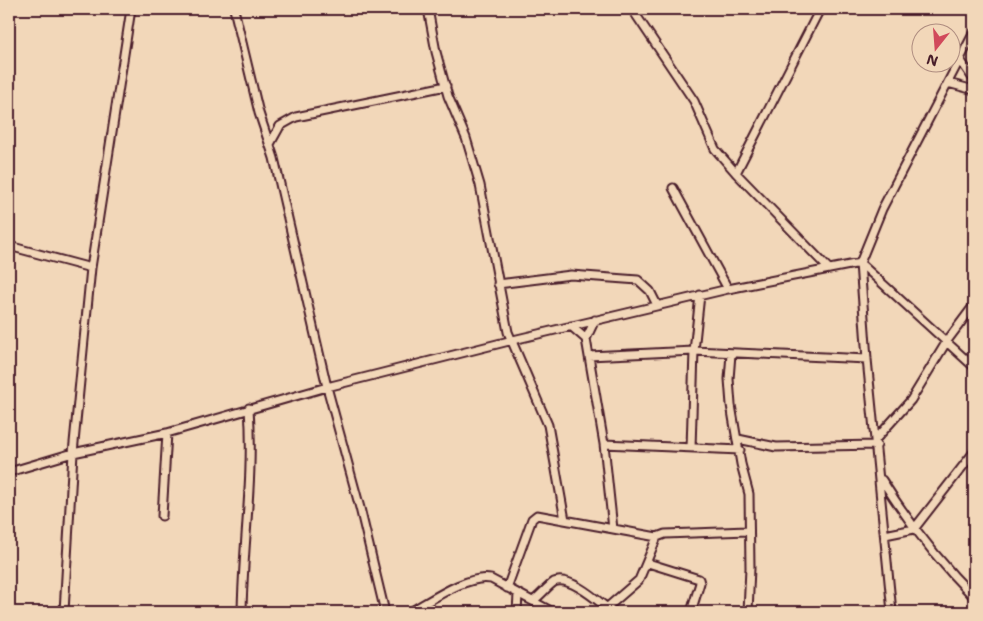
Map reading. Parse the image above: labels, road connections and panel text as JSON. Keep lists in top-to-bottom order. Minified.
{"north":"bottom"}
